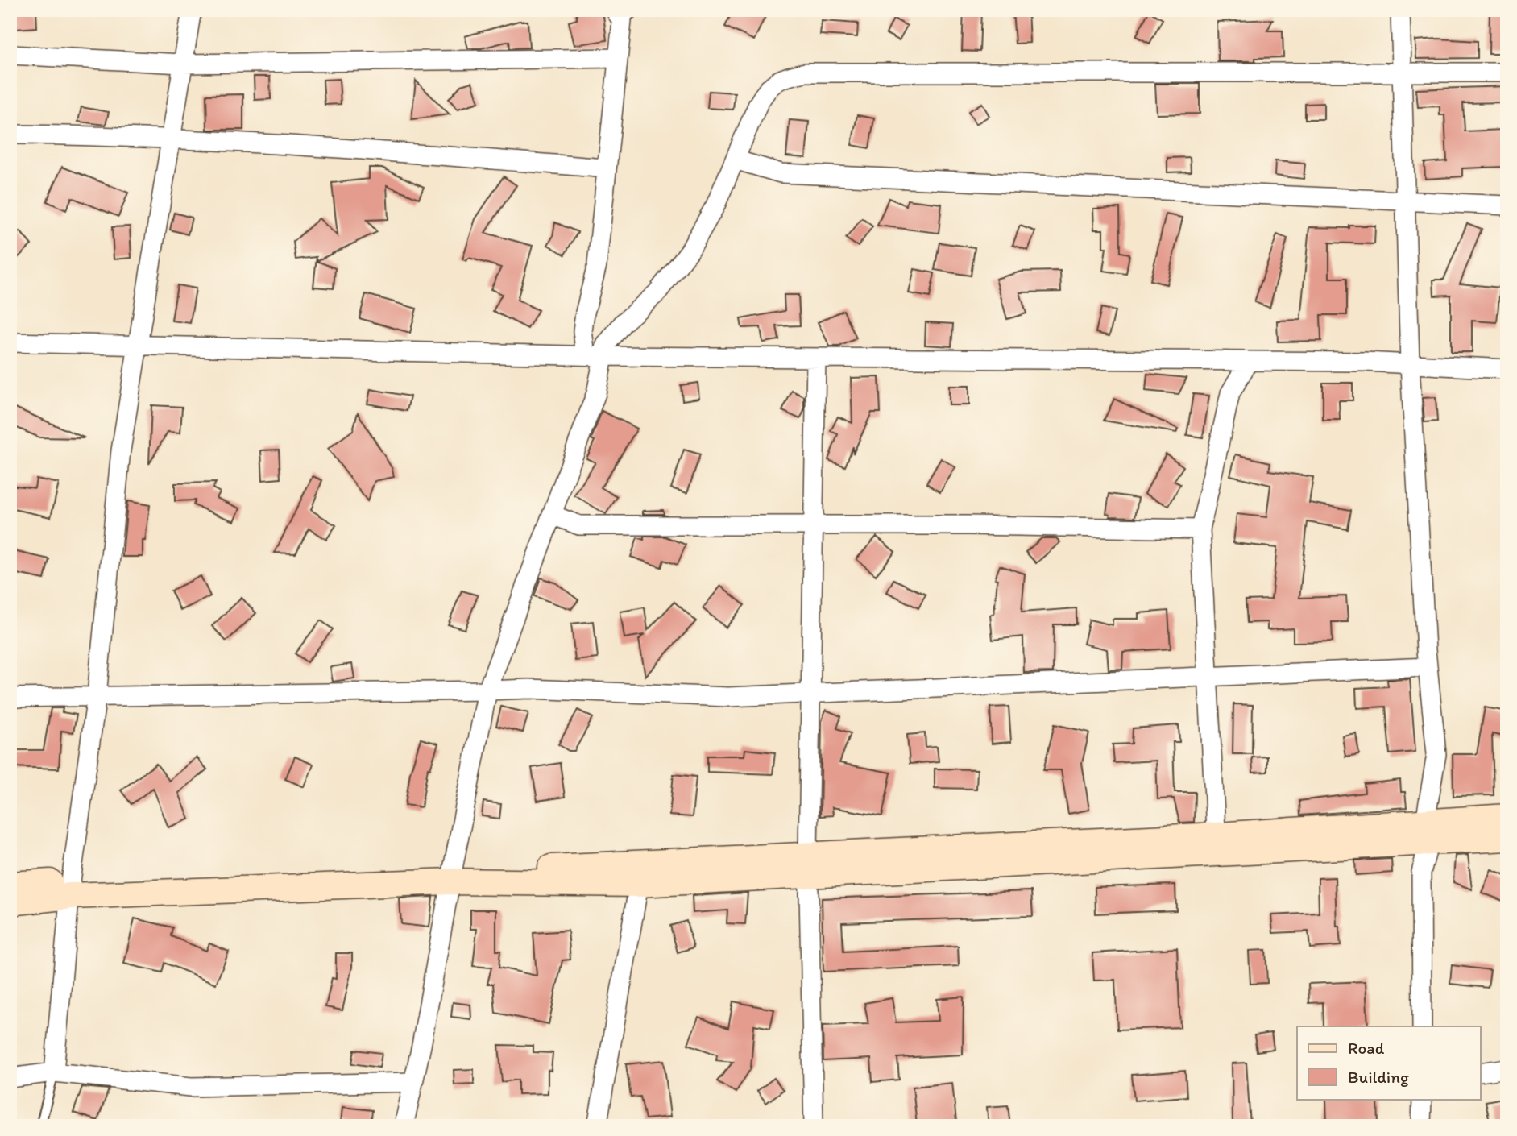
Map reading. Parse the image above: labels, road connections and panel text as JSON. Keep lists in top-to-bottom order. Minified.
{"legend":["Road","Building"]}
